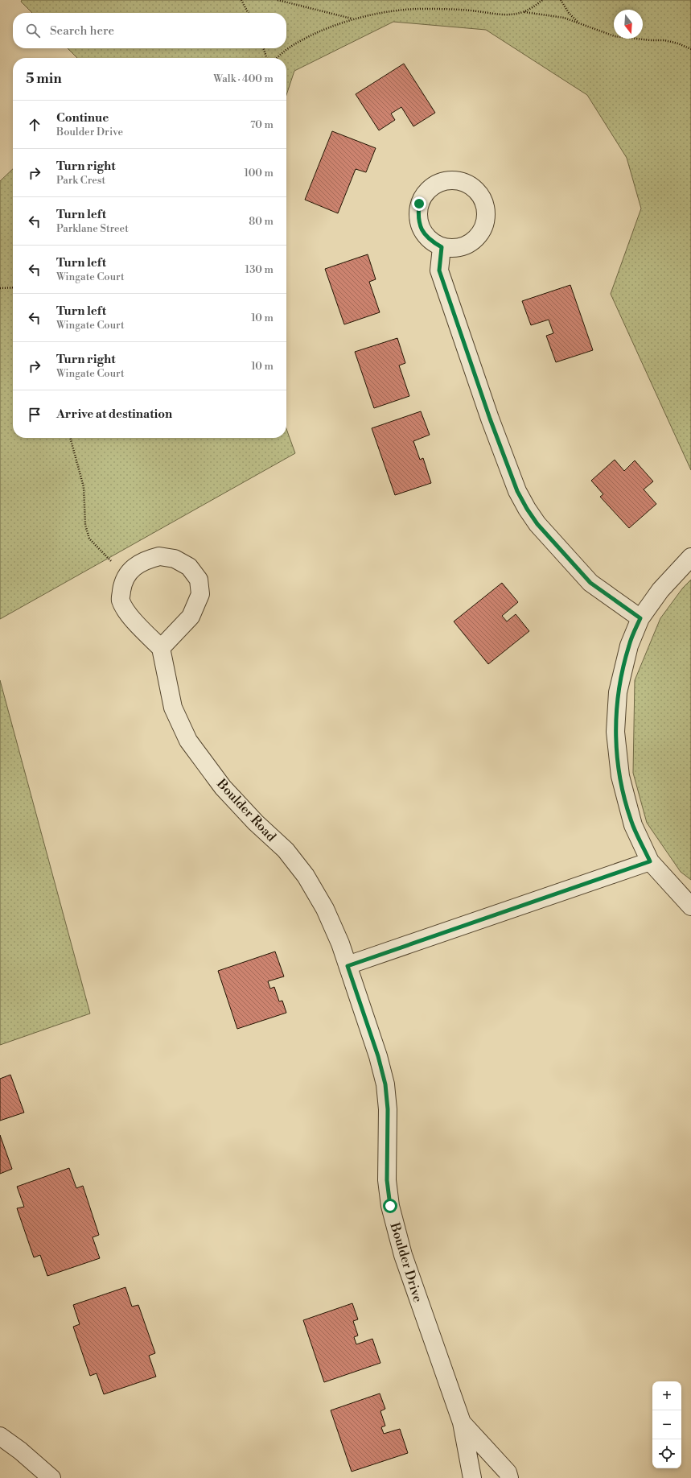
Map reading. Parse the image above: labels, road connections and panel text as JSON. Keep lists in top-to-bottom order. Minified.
{"streets":{"street":["Boulder Road","Boulder Drive"]},"crossings":[["Boulder Road","Boulder Drive"]],"north":"bottom","page":{"search":"Search here","heading":["5 min","Walk · 400 m"],"list":[["Continue","Boulder Drive","70 m"],["Turn right","Park Crest","100 m"],["Turn left","Parklane Street","80 m"],["Turn left","Wingate Court","130 m"],["Turn left","Wingate Court","10 m"],["Turn right","Wingate Court","10 m"],"Arrive at destination"],"map_buttons":["+","−"]}}
